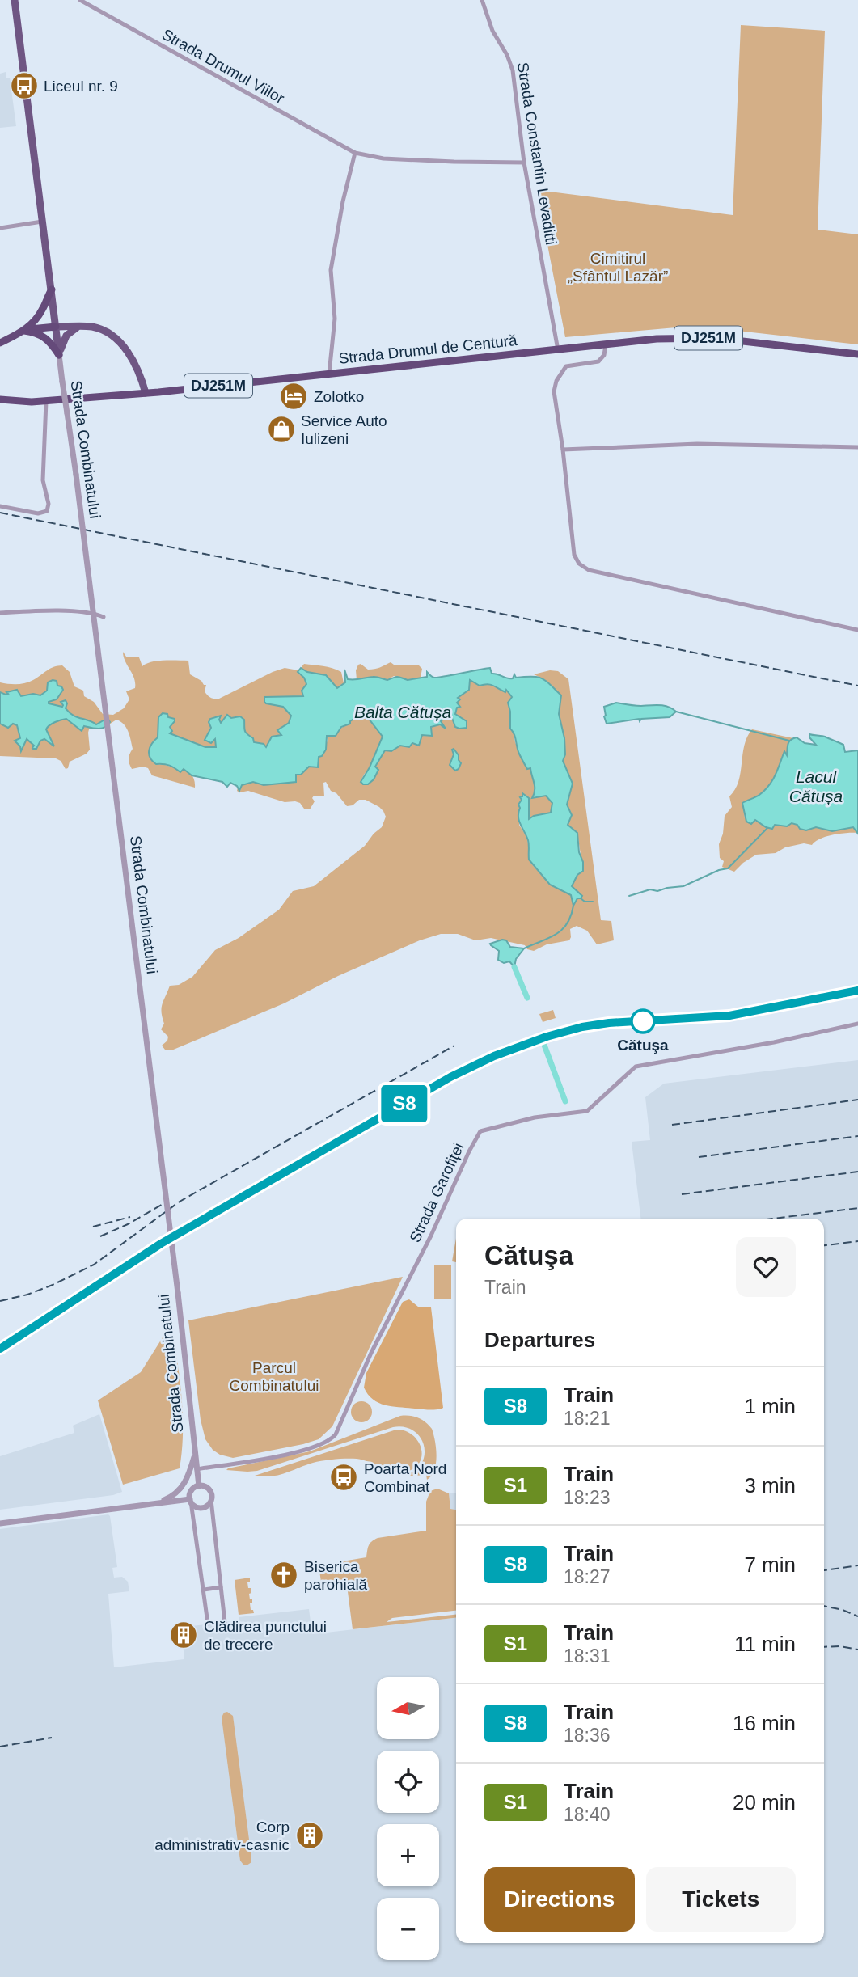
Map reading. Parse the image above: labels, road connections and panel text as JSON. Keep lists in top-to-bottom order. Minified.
{"streets":{"highway":["DJ251M","Strada Drumul de Centură"],"main road":["Strada Combinatului"],"street":["Strada Drumul Viilor","Strada Constantin Levaditti","Strada Garofiței"]},"crossings":[["Strada Drumul Viilor","Strada Constantin Levaditti"],["Strada Constantin Levaditti","Strada Drumul de Centură"],["Strada Combinatului","Strada Garofiței"]],"water":["Balta Cătușa","Lacul Cătușa"],"parks":["Cimitirul „Sfântul Lazăr”","Parcul Combinatului"],"places":{"bus stop":["Liceul nr. 9","Poarta Nord Combinat"],"hotel":["Zolotko"],"shop":["Service Auto Iulizeni"],"other":["Cătuşa"],"church":["Biserica parohială"],"building":["Clădirea punctului de trecere","Corp administrativ-casnic"]},"north":"left","page":{"on_map":"S8","heading":[["Cătuşa","Train"],"Departures"],"list":[{"mark":"S8","name":"Train","note":"18:21","value":"1 min"},{"mark":"S1","name":"Train","note":"18:23","value":"3 min"},{"mark":"S8","name":"Train","note":"18:27","value":"7 min"},{"mark":"S1","name":"Train","note":"18:31","value":"11 min"},{"mark":"S8","name":"Train","note":"18:36","value":"16 min"},{"mark":"S1","name":"Train","note":"18:40","value":"20 min"}],"map_buttons":["+","−"],"buttons":["Directions","Tickets"]}}
